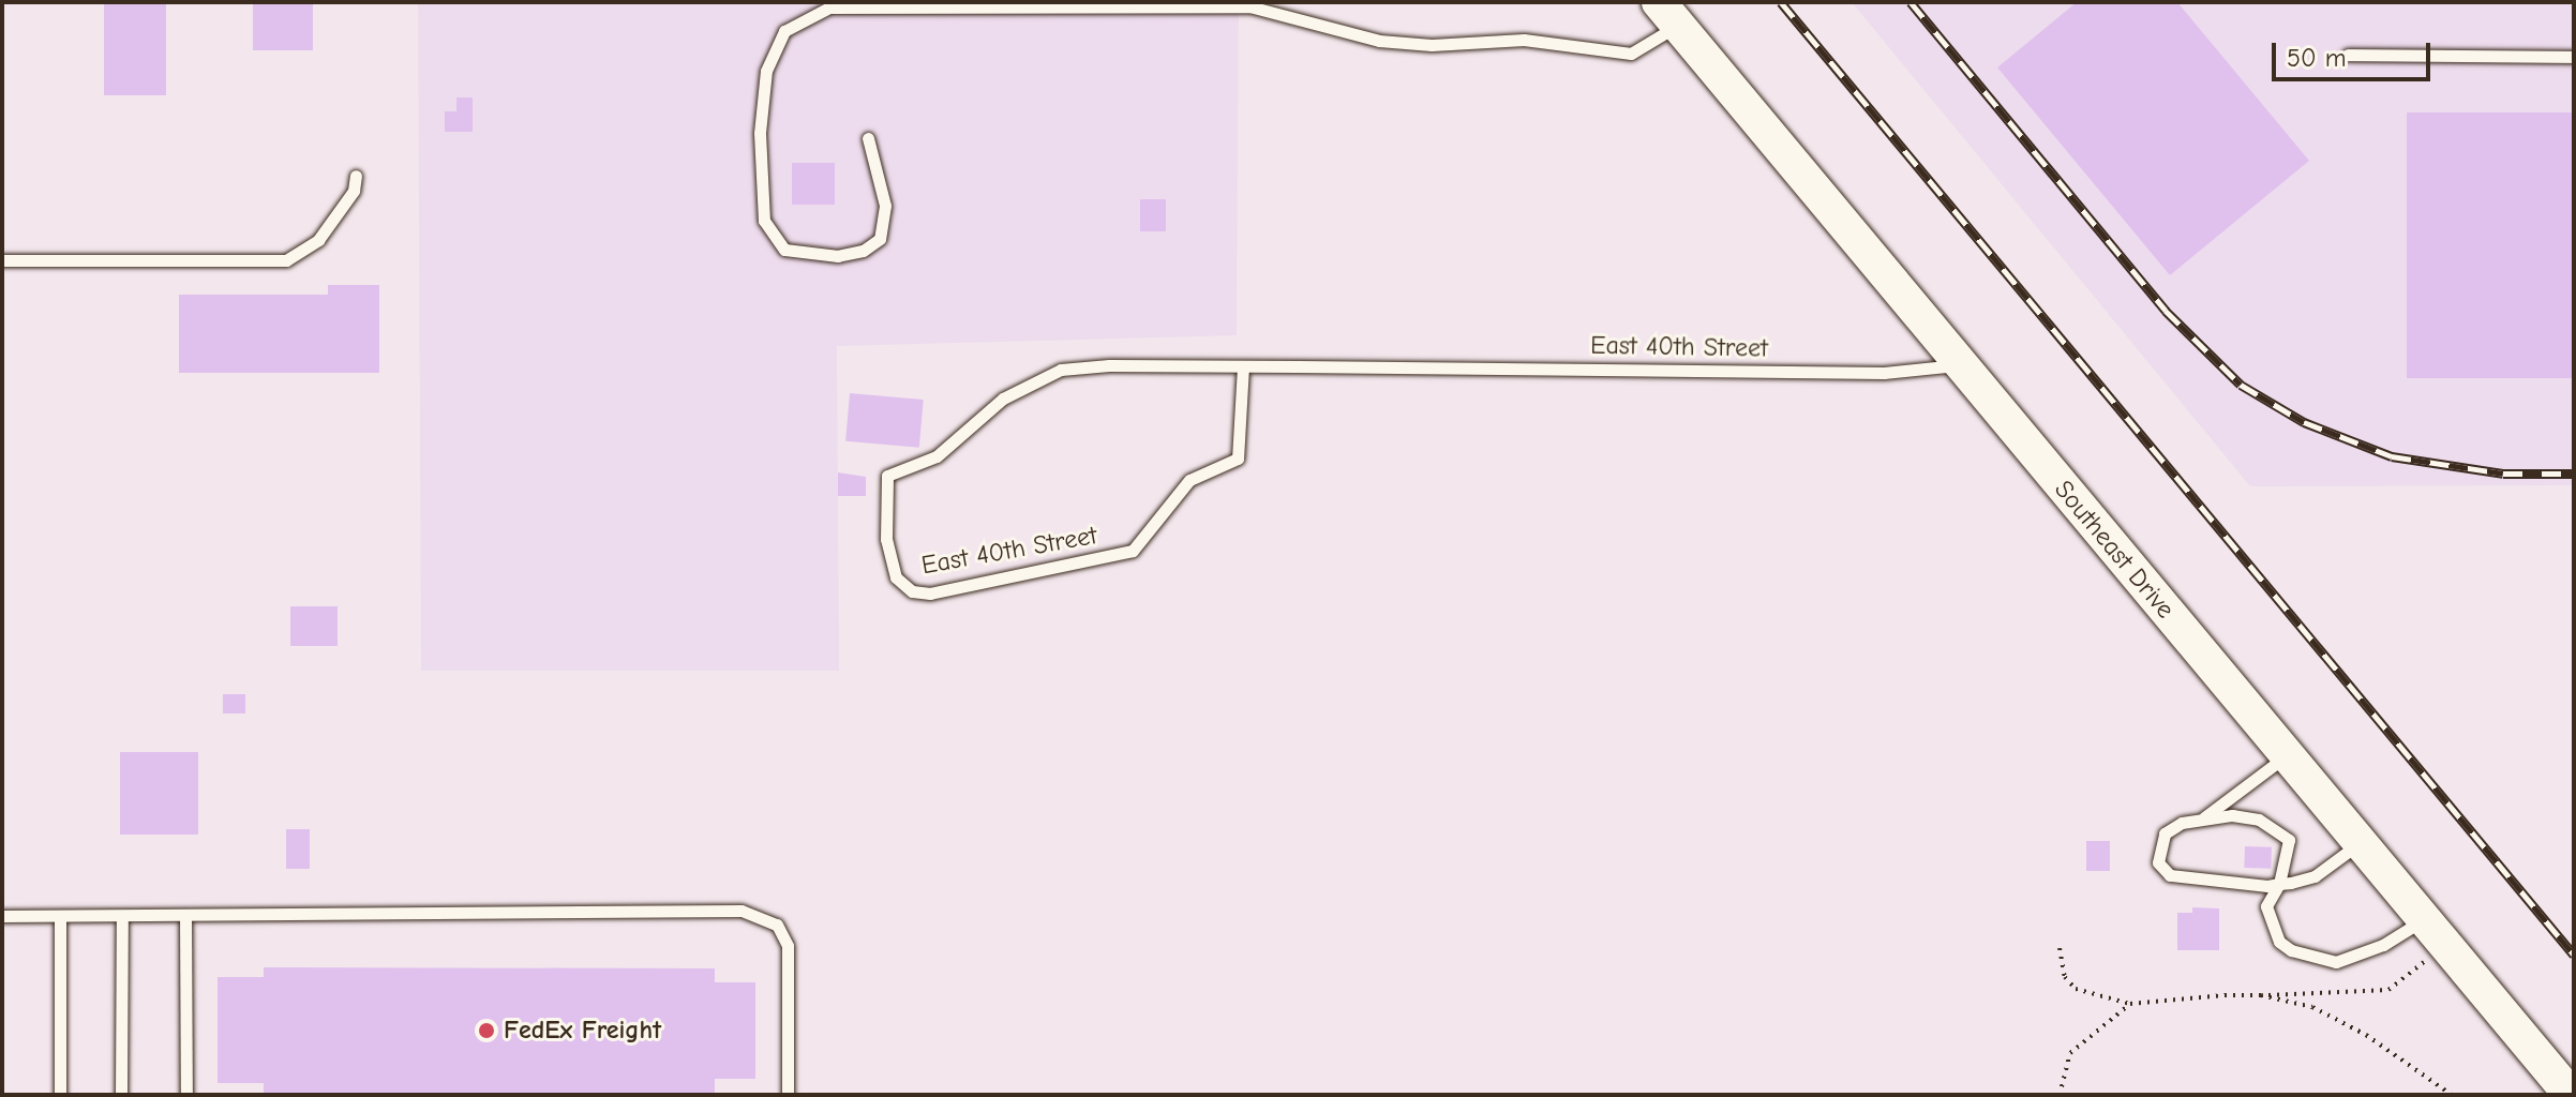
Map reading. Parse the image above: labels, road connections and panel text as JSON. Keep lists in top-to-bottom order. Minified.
{"streets":{"main road":["Southeast Drive"],"lane":["East 40th Street"]},"crossings":[["East 40th Street","Southeast Drive"]],"places":["FedEx Freight"],"scale_bar":"50 m"}
